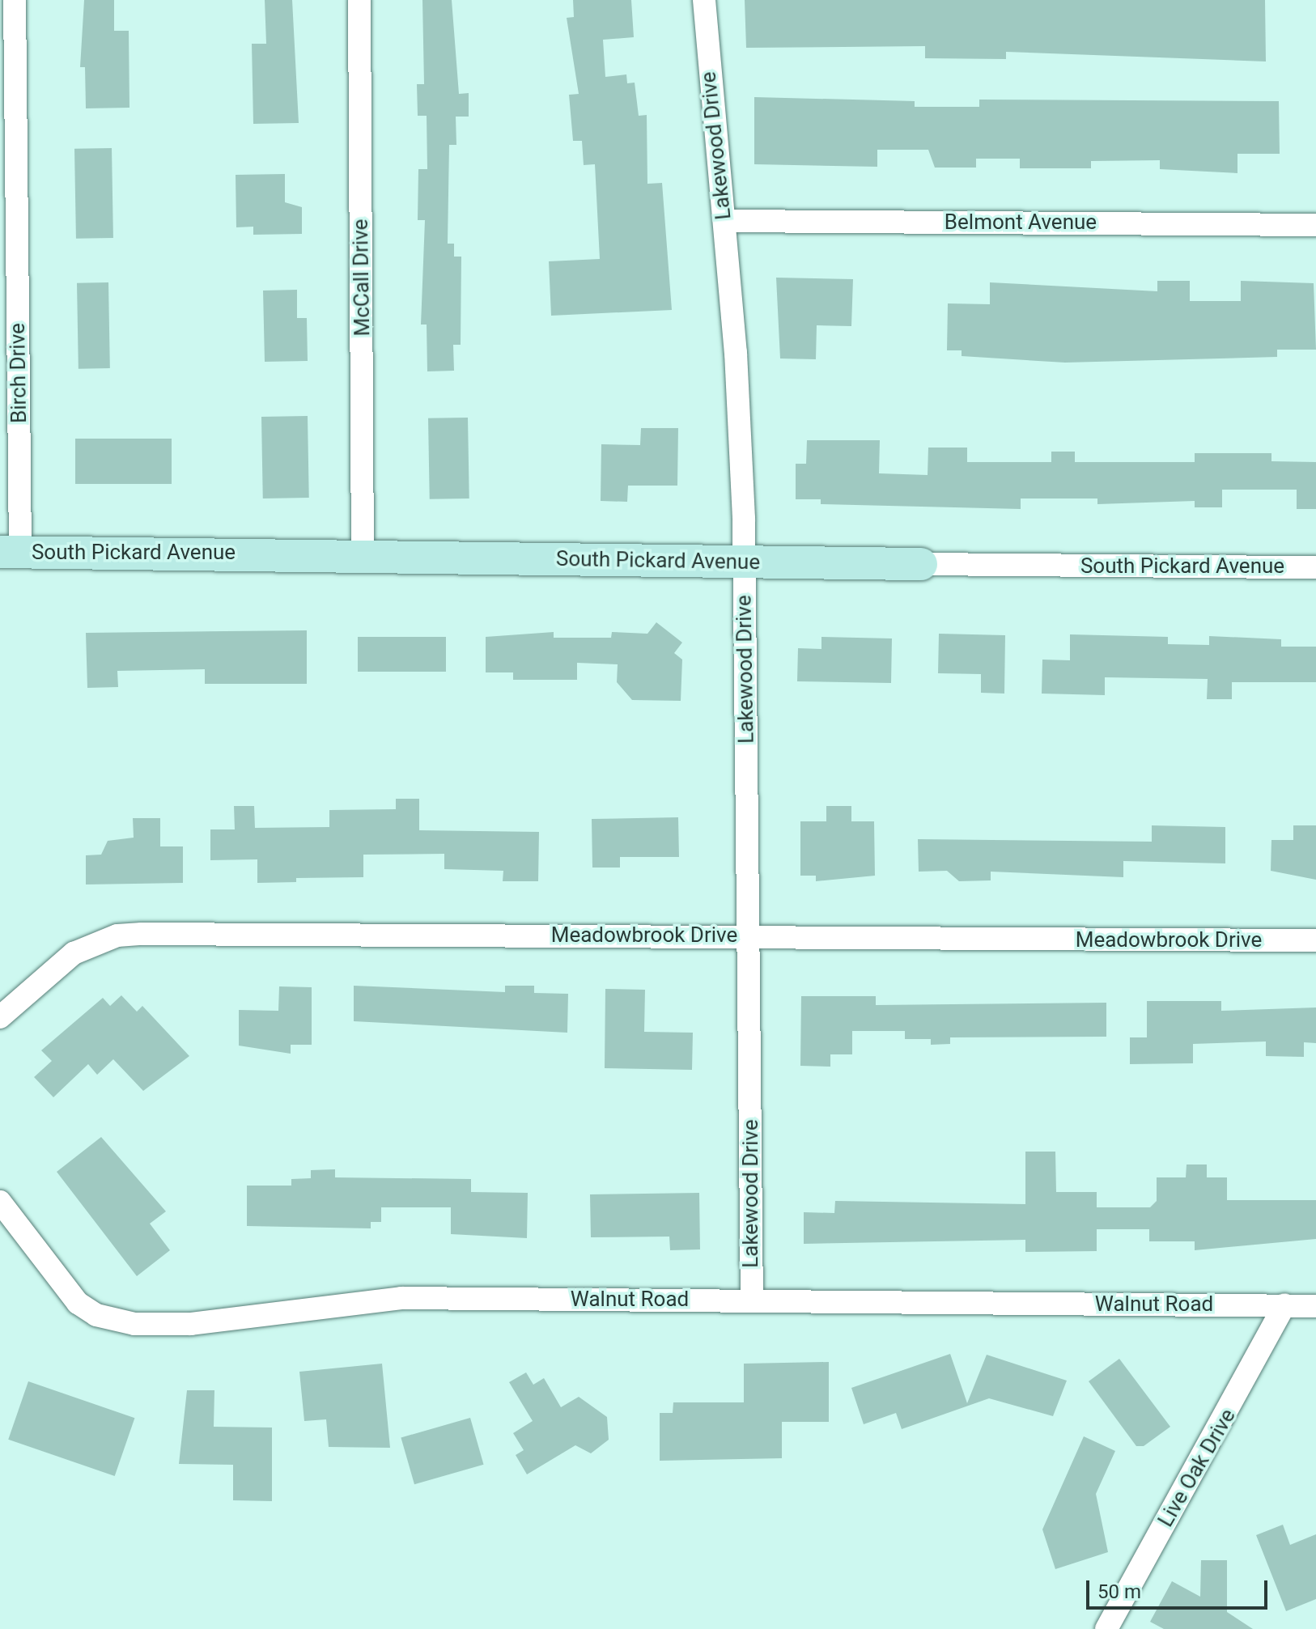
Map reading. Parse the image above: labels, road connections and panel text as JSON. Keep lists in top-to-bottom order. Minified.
{"streets":{"street":["Lakewood Drive","Belmont Avenue","McCall Drive","Birch Drive","South Pickard Avenue","Meadowbrook Drive","Walnut Road","Live Oak Drive"]},"crossings":[["Lakewood Drive","Belmont Avenue"],["Lakewood Drive","South Pickard Avenue"],["Lakewood Drive","Meadowbrook Drive"],["Lakewood Drive","Walnut Road"],["McCall Drive","South Pickard Avenue"],["Birch Drive","South Pickard Avenue"],["Walnut Road","Live Oak Drive"]],"scale_bar":"50 m"}
